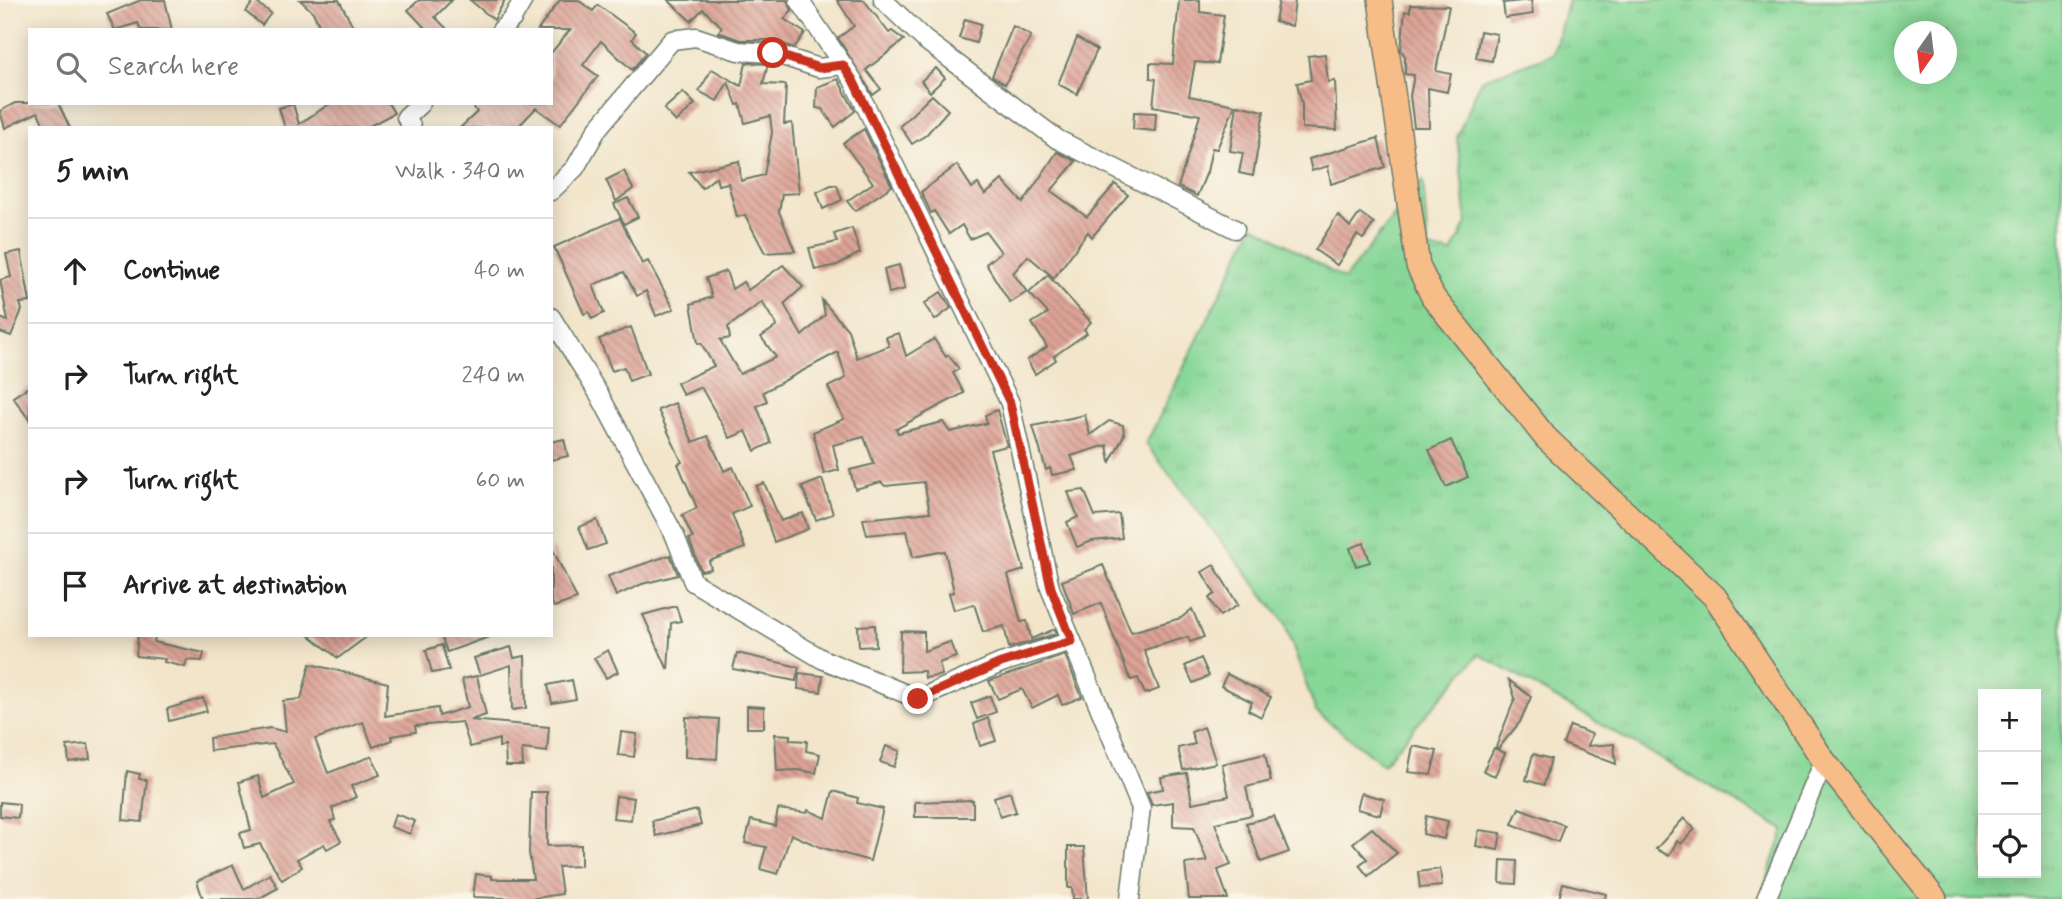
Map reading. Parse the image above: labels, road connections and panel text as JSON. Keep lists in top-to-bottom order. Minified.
{"north":"bottom","page":{"search":"Search here","heading":["5 min","Walk · 340 m"],"list":[["Continue","40 m"],["Turn right","240 m"],["Turn right","60 m"],"Arrive at destination"],"map_buttons":["+","−"]}}
